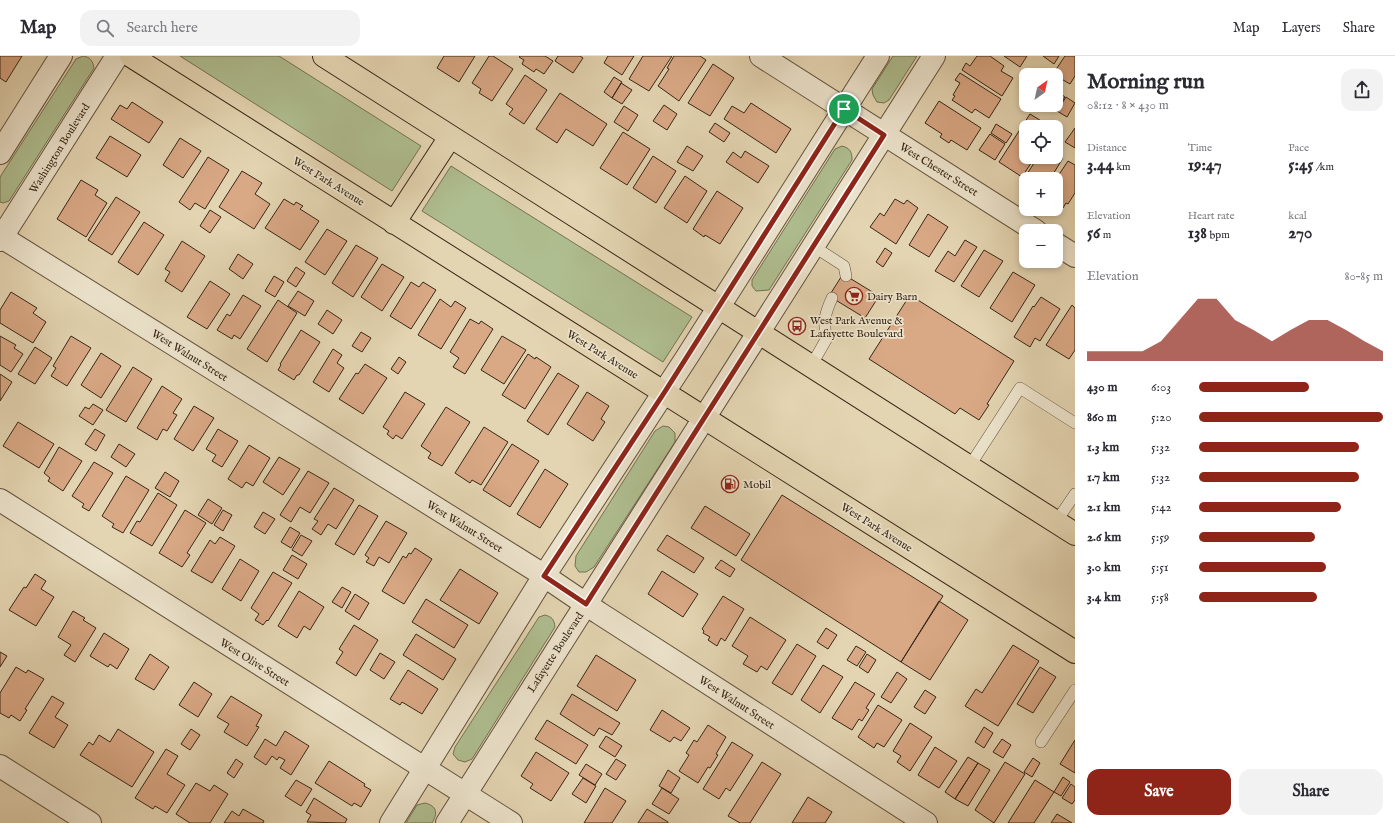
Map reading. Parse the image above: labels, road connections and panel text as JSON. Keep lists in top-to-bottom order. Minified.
{"streets":{"highway":["West Park Avenue"],"street":["Washington Boulevard","West Chester Street","West Walnut Street","Lafayette Boulevard","West Olive Street"]},"crossings":[["Washington Boulevard","West Walnut Street"],["West Chester Street","Lafayette Boulevard"],["West Park Avenue","Lafayette Boulevard"],["West Walnut Street","Lafayette Boulevard"],["Lafayette Boulevard","West Olive Street"]],"places":{"supermarket":["Dairy Barn"],"bus stop":["West Park Avenue & Lafayette Boulevard"],"fuel station":["Mobil"]},"north":"top right","page":{"header":"Map","search":"Search here","nav":["Map","Layers","Share"],"heading":["Morning run","08:12 · 8 × 430 m"],"map_buttons":["+","−"],"stats":[["Distance","3.44 km"],["Time","19:47"],["Pace","5:45 /km"],["Elevation","56 m"],["Heart rate","138 bpm"],["kcal","270"]],"chart":["Elevation","80–85 m"],"list":[{"name":"430 m","note":"6:03"},{"name":"860 m","note":"5:20"},{"name":"1.3 km","note":"5:32"},{"name":"1.7 km","note":"5:32"},{"name":"2.1 km","note":"5:42"},{"name":"2.6 km","note":"5:59"},{"name":"3.0 km","note":"5:51"},{"name":"3.4 km","note":"5:58"}],"buttons":["Save","Share"]}}
